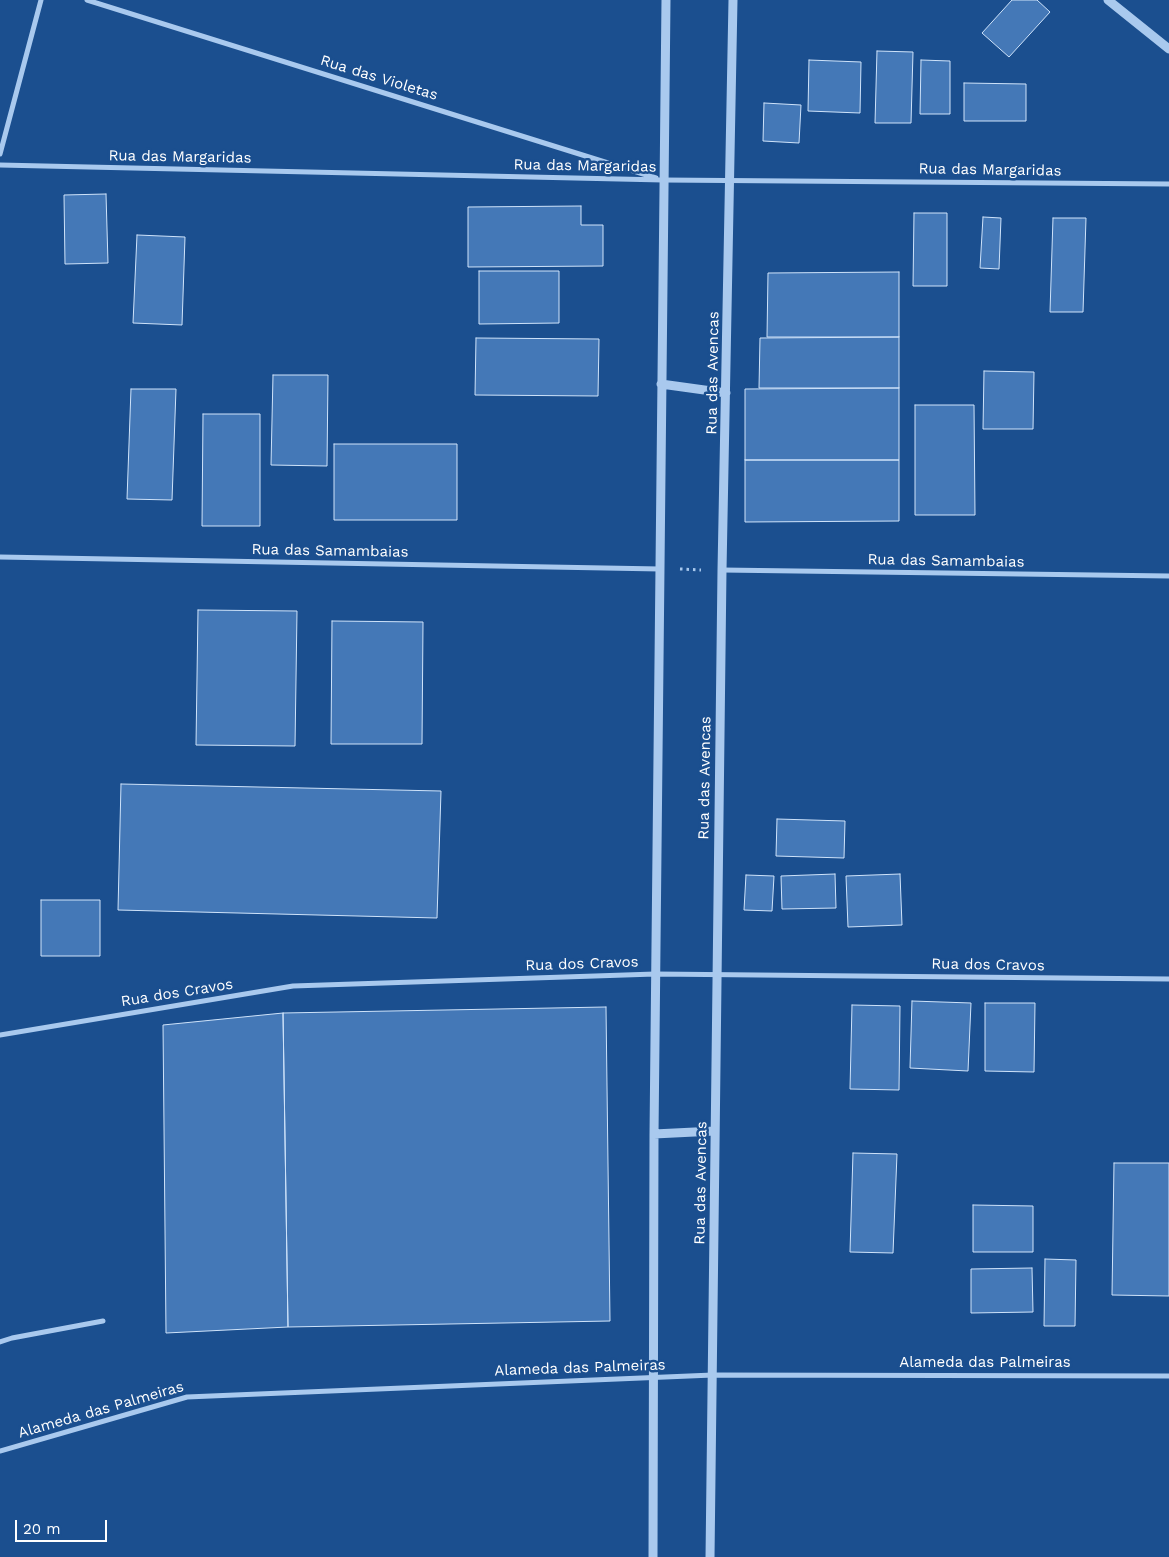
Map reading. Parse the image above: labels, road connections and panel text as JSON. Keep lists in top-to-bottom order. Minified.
{"streets":{"street":["Rua das Violetas","Rua das Margaridas","Rua das Avencas","Rua das Samambaias","Rua dos Cravos","Alameda das Palmeiras"]},"crossings":[["Rua das Violetas","Rua das Margaridas"],["Rua das Margaridas","Rua das Avencas"],["Rua das Avencas","Rua das Samambaias"],["Rua das Avencas","Rua dos Cravos"],["Rua das Avencas","Alameda das Palmeiras"]],"scale_bar":"20 m"}
